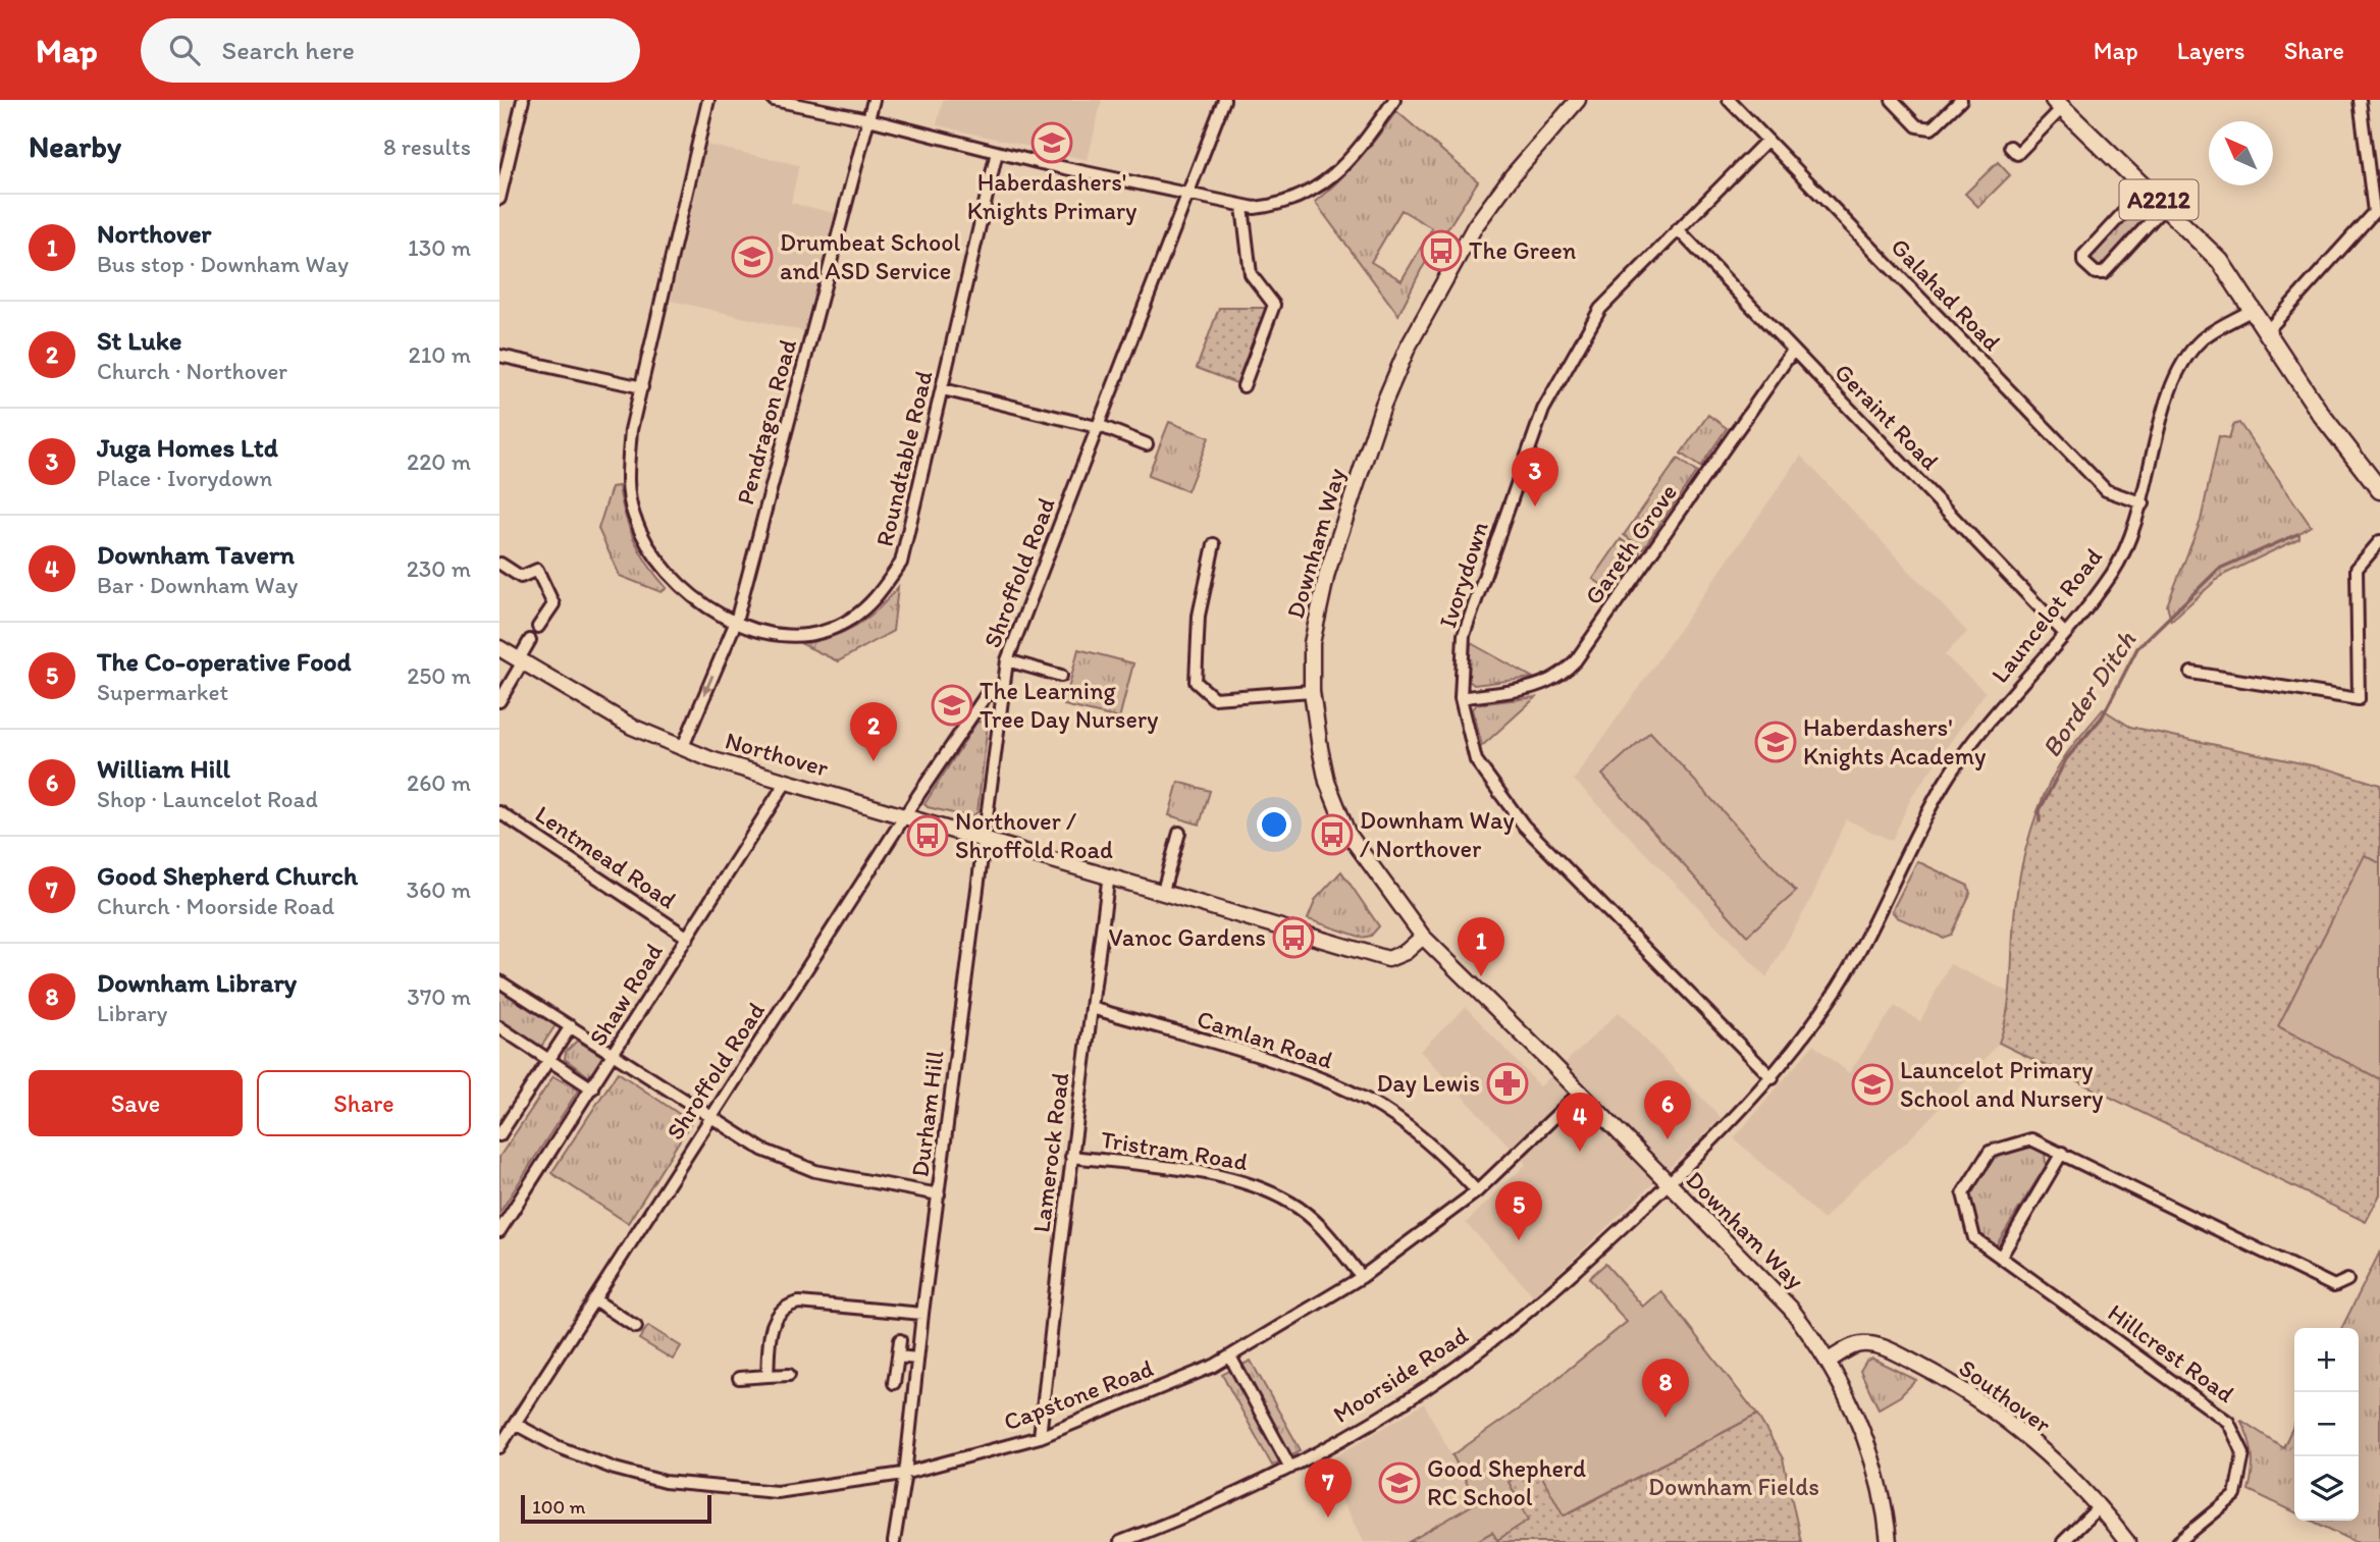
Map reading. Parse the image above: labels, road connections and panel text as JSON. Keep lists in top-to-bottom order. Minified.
{"streets":{"main road":["A2212"],"street":["Galahad Road","Geraint Road","Pendragon Road","Roundtable Road","Downham Way","Gareth Grove","Shroffold Road","Ivorydown","Launcelot Road","Northover","Lentmead Road","Shaw Road","Camlan Road","Durham Hill","Tristram Road","Lamerock Road","Hillcrest Road","Moorside Road","Capstone Road","Southover"]},"crossings":[["A2212","Launcelot Road"],["Galahad Road","Ivorydown"],["Galahad Road","Launcelot Road"],["Geraint Road","Gareth Grove"],["Geraint Road","Ivorydown"],["Geraint Road","Launcelot Road"],["Pendragon Road","Roundtable Road"],["Pendragon Road","Northover"],["Downham Way","Launcelot Road"],["Downham Way","Northover"],["Downham Way","Moorside Road"],["Downham Way","Capstone Road"],["Downham Way","Southover"],["Gareth Grove","Ivorydown"],["Shroffold Road","Northover"],["Shroffold Road","Durham Hill"],["Shroffold Road","Capstone Road"],["Ivorydown","Launcelot Road"],["Launcelot Road","Moorside Road"],["Northover","Shaw Road"],["Northover","Durham Hill"],["Northover","Lamerock Road"],["Lentmead Road","Shaw Road"],["Camlan Road","Lamerock Road"],["Camlan Road","Capstone Road"],["Durham Hill","Capstone Road"],["Tristram Road","Lamerock Road"],["Tristram Road","Capstone Road"],["Lamerock Road","Capstone Road"]],"water":["Border Ditch"],"parks":["Downham Fields"],"places":{"school or university":["Haberdashers' Knights Primary","Drumbeat School and ASD Service","The Learning Tree Day Nursery","Haberdashers' Knights Academy","Launcelot Primary School and Nursery","Good Shepherd RC School"],"bus stop":["The Green","Downham Way / Northover","Northover / Shroffold Road","Vanoc Gardens"],"pharmacy":["Day Lewis"]},"scale_bar":"100 m","north":"top left","page":{"header":"Map","search":"Search here","nav":["Map","Layers","Share"],"heading":["Nearby","8 results"],"list":[{"mark":"1","name":"Northover","note":"Bus stop · Downham Way","value":"130 m"},{"mark":"2","name":"St Luke","note":"Church · Northover","value":"210 m"},{"mark":"3","name":"Juga Homes Ltd","note":"Place · Ivorydown","value":"220 m"},{"mark":"4","name":"Downham Tavern","note":"Bar · Downham Way","value":"230 m"},{"mark":"5","name":"The Co-operative Food","note":"Supermarket","value":"250 m"},{"mark":"6","name":"William Hill","note":"Shop · Launcelot Road","value":"260 m"},{"mark":"7","name":"Good Shepherd Church","note":"Church · Moorside Road","value":"360 m"},{"mark":"8","name":"Downham Library","note":"Library","value":"370 m"}],"pins":["3","2","1","6","4","5","8","7"],"buttons":["Save","Share"],"map_buttons":["+","−"],"scale":"100 m"}}
